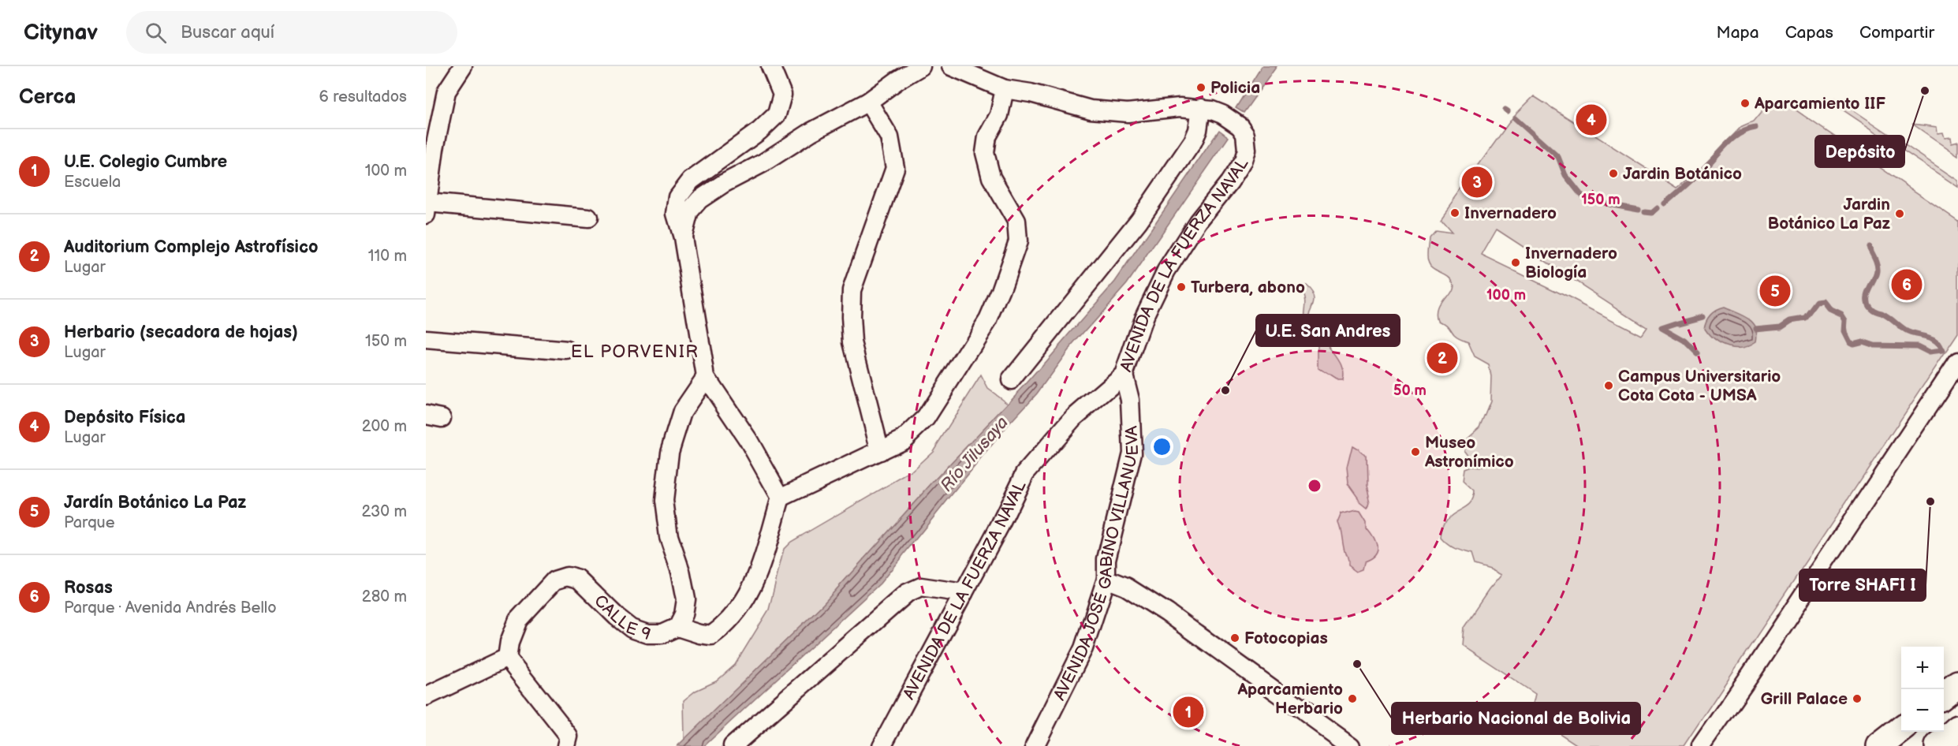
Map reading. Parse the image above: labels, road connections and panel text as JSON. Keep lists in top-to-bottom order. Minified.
{"streets":{"street":["AVENIDA DE LA FUERZA NAVAL","AVENIDA JOSÉ GABINO VILLANUEVA","CALLE 9"]},"crossings":[["AVENIDA DE LA FUERZA NAVAL","AVENIDA JOSÉ GABINO VILLANUEVA"]],"districts":["EL PORVENIR"],"water":["Río Jilusaya"],"places":["Policia","Depósito","Aparcamiento IIF","Jardin Botánico","Invernadero","Jardin Botánico La Paz","Invernadero Biología","Turbera, abono","Campus Universitario Cota Cota - UMSA","U.E. San Andres","Museo Astronímico","Torre SHAFI I","Fotocopias","Herbario Nacional de Bolivia","Aparcamiento Herbario","Grill Palace"],"page":{"header":"Citynav","search":"Buscar aquí","nav":["Mapa","Capas","Compartir"],"heading":["Cerca","6 resultados"],"pins":["4","3","6","5","2","1"],"list":[{"mark":"1","name":"U.E. Colegio Cumbre","note":"Escuela","value":"100 m"},{"mark":"2","name":"Auditorium Complejo Astrofísico","note":"Lugar","value":"110 m"},{"mark":"3","name":"Herbario (secadora de hojas)","note":"Lugar","value":"150 m"},{"mark":"4","name":"Depósito Física","note":"Lugar","value":"200 m"},{"mark":"5","name":"Jardín Botánico La Paz","note":"Parque","value":"230 m"},{"mark":"6","name":"Rosas","note":"Parque · Avenida Andrés Bello","value":"280 m"}],"map_buttons":["+","−"]},"rings":["150 m","100 m","50 m"]}
